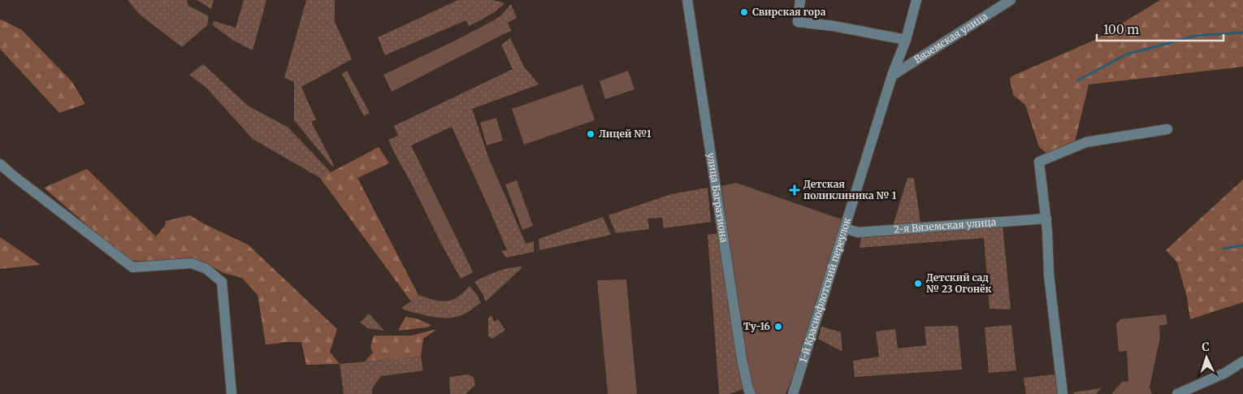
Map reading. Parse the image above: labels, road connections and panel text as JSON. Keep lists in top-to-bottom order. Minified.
{"streets":{"street":["Вяземская улица","улица Багратиона","2-я Вяземская улица","1-й Краснофлотский переулок"]},"crossings":[["Вяземская улица","1-й Краснофлотский переулок"],["2-я Вяземская улица","1-й Краснофлотский переулок"]],"places":{"other":["Свирская гора","Лицей №1","Детский сад № 23 Огонёк","Ту-16"],"health":["Детская поликлиника № 1"]},"scale_bar":"100 m","north":"top"}
